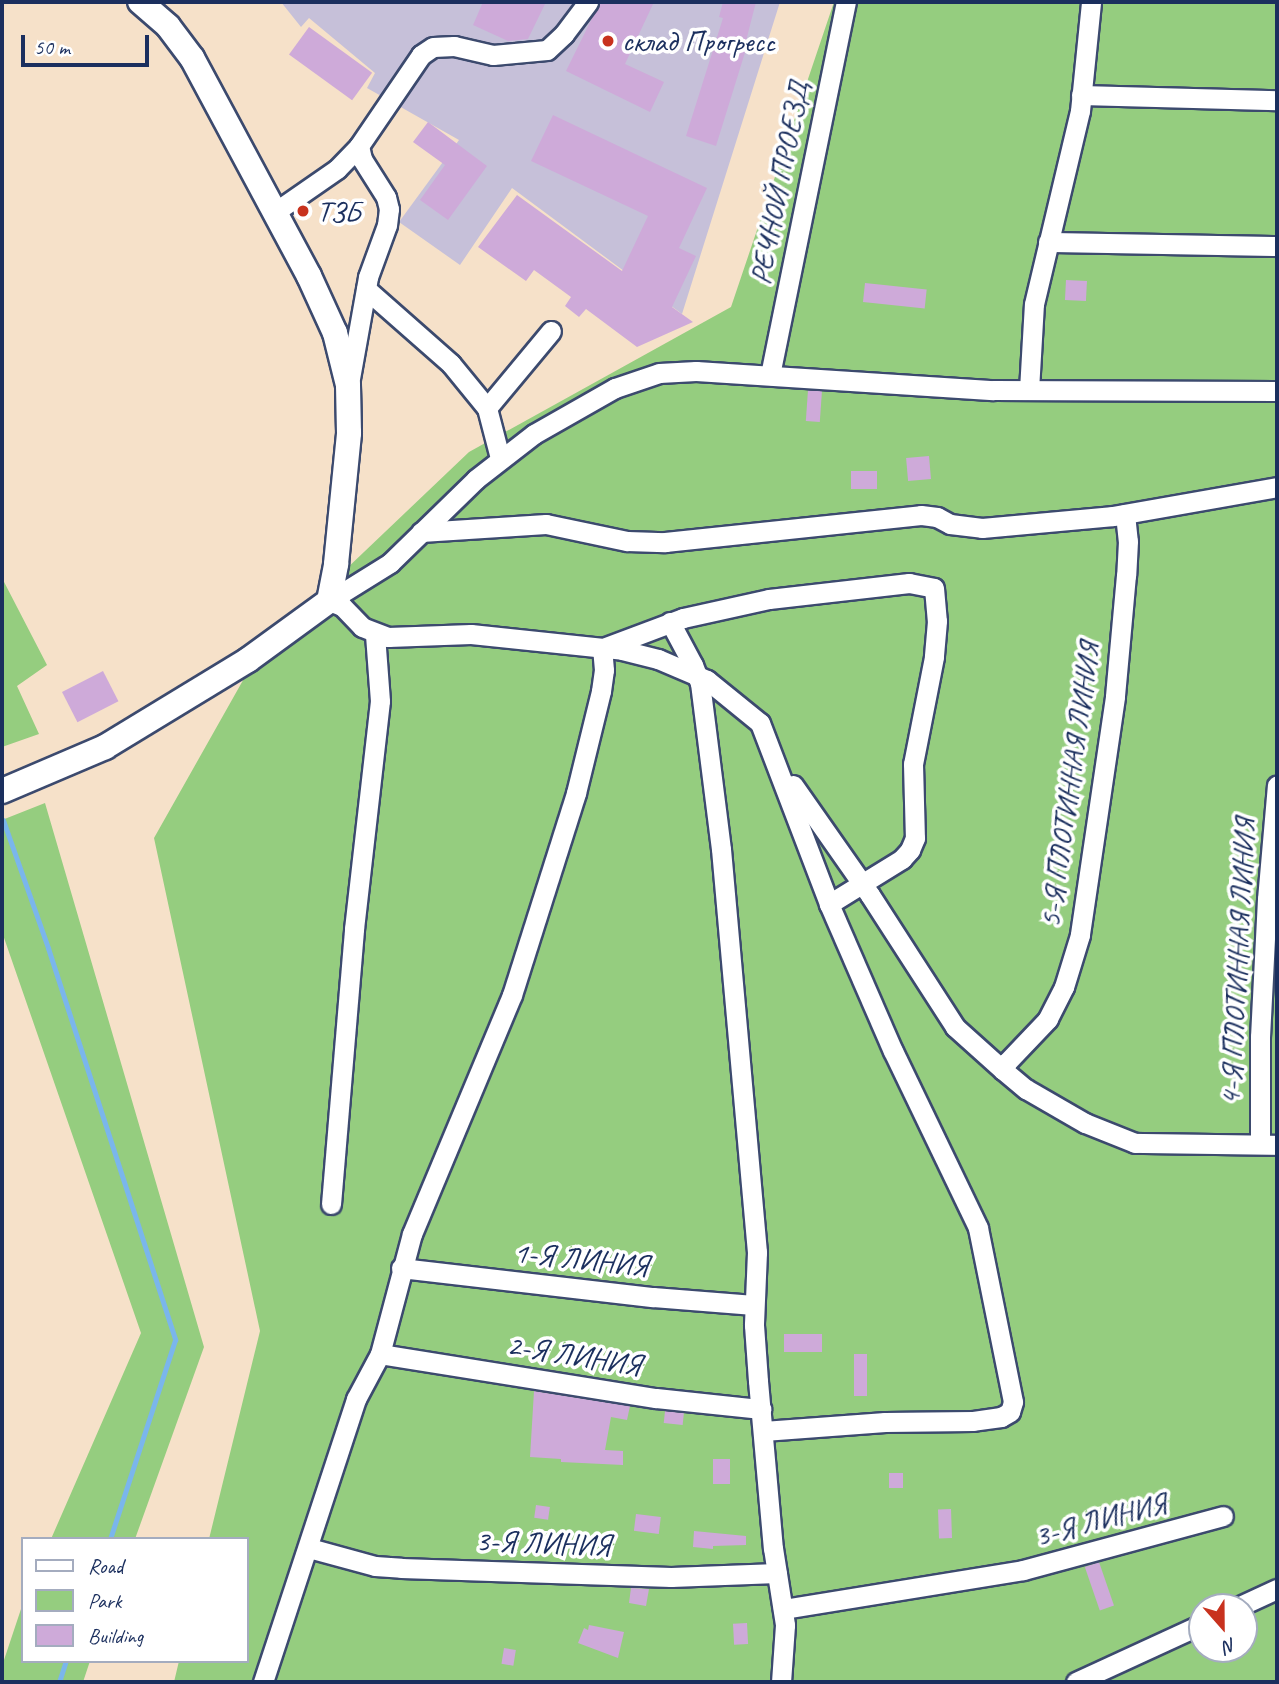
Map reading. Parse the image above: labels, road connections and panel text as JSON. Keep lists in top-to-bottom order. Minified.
{"streets":{"street":["РЕЧНОЙ ПРОЕЗД","5-Я ПЛОТИННАЯ ЛИНИЯ","4-Я ПЛОТИННАЯ ЛИНИЯ","1-Я ЛИНИЯ","2-Я ЛИНИЯ","3-Я ЛИНИЯ"]},"places":["склад Прогресс","ТЗБ"],"legend":["Road","Park","Building"],"scale_bar":"50 m","north":"bottom"}
